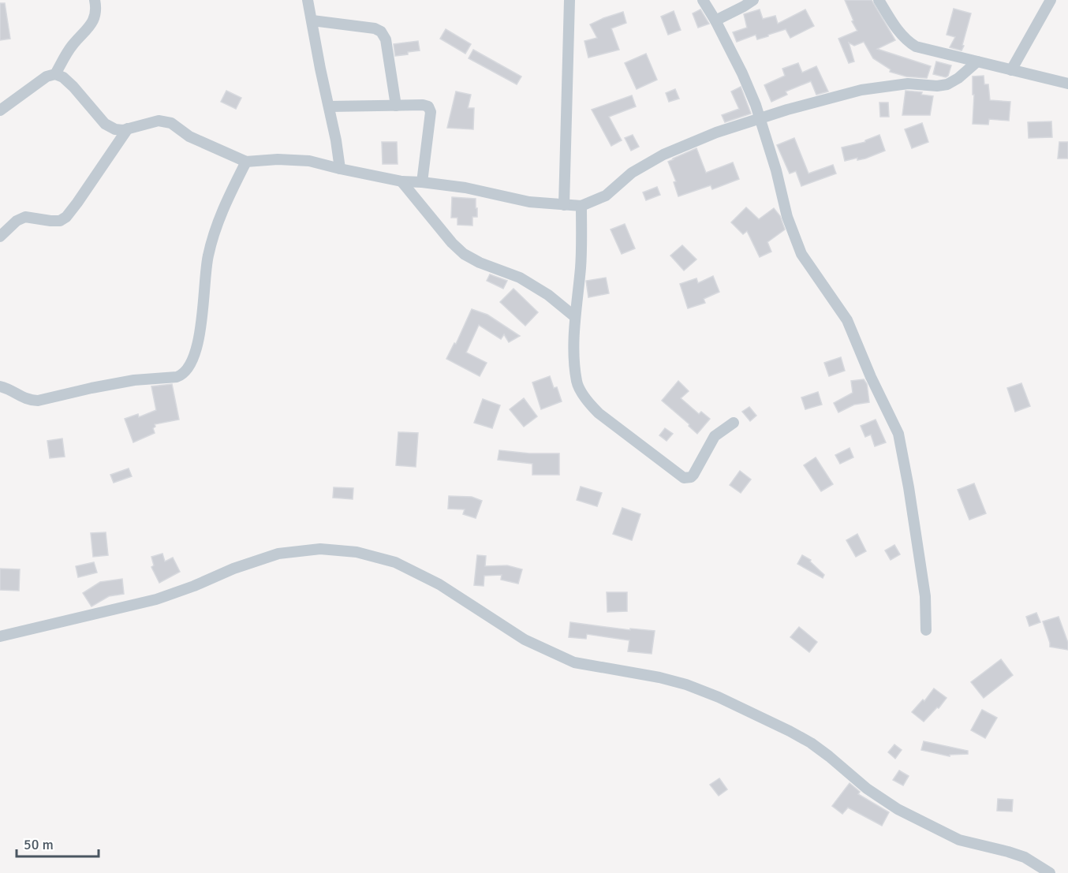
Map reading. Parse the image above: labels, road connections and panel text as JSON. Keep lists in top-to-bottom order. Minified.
{"scale_bar":"50 m"}
